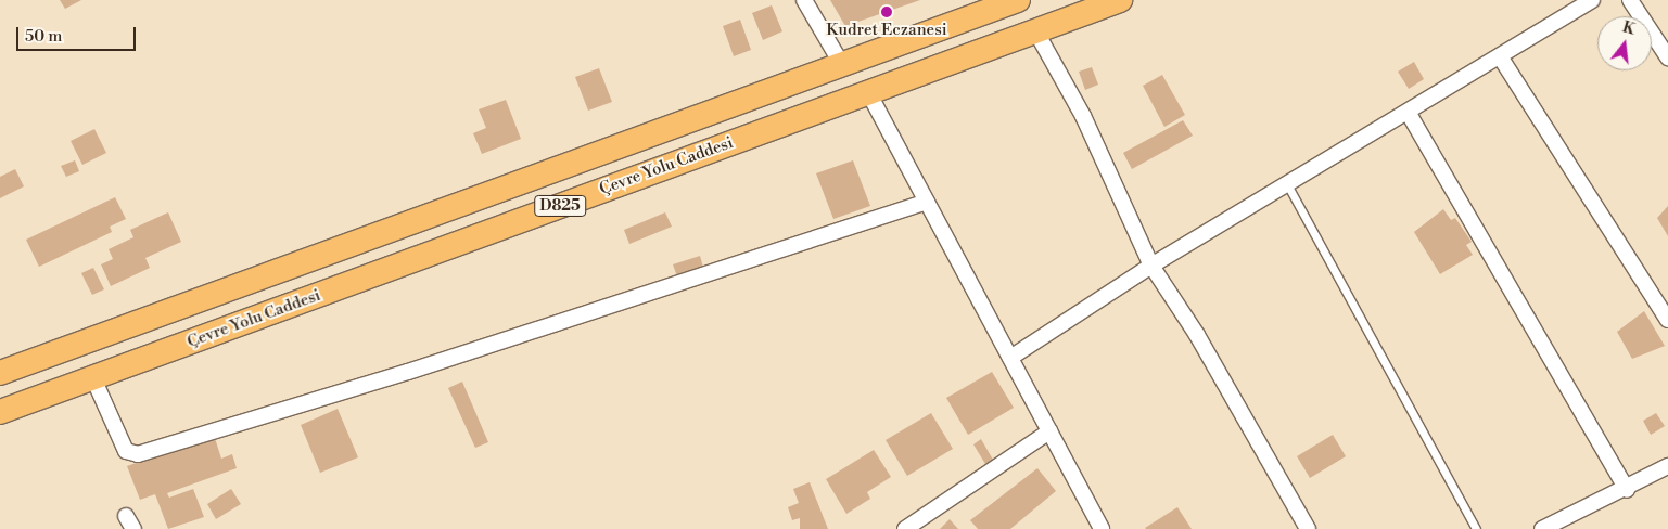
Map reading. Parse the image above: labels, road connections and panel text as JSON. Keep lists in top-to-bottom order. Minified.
{"streets":{"highway":["Çevre Yolu Caddesi","D825"]},"places":["Kudret Eczanesi"],"scale_bar":"50 m","north":"top"}
